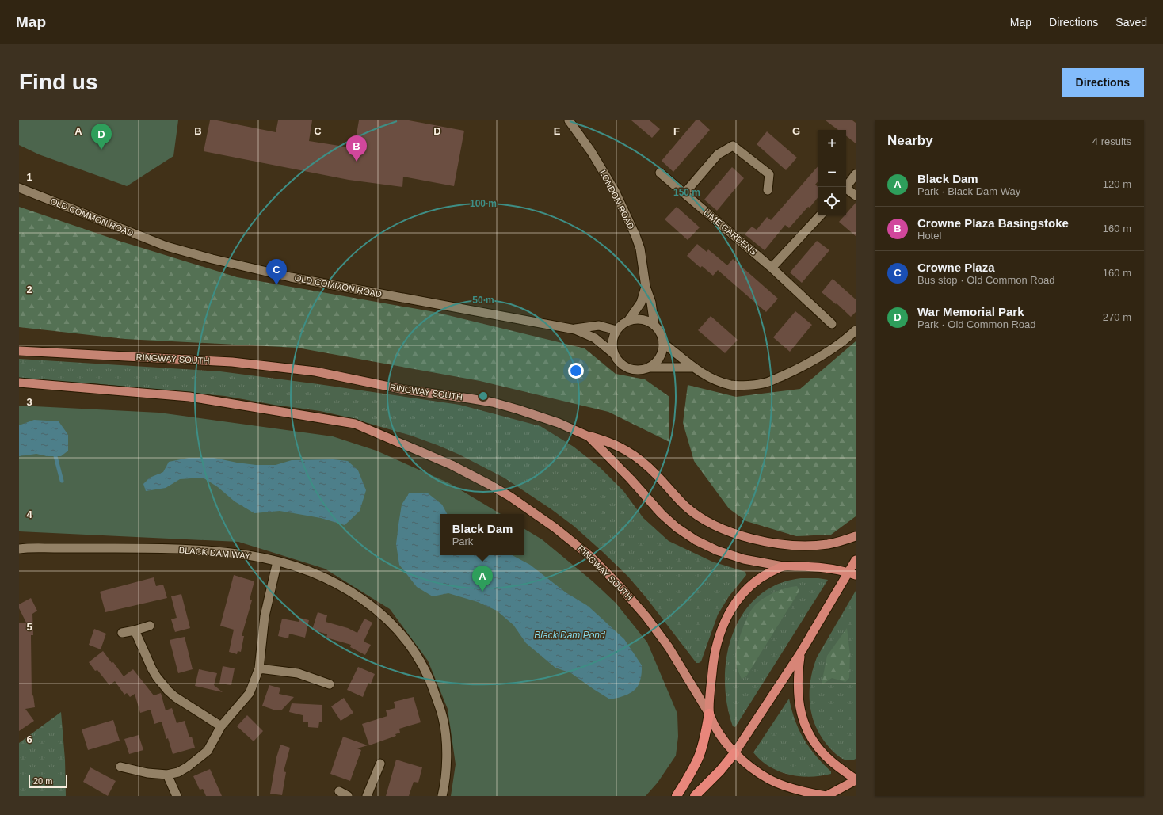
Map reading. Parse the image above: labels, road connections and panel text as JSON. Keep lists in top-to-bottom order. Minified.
{"streets":{"main road":["RINGWAY SOUTH"],"street":["LONDON ROAD","OLD COMMON ROAD","LIME GARDENS","BLACK DAM WAY"]},"crossings":[["LONDON ROAD","OLD COMMON ROAD"]],"water":["Black Dam Pond"],"scale_bar":"20 m","page":{"header":"Map","nav":["Map","Directions","Saved"],"buttons":"Directions","title":"Find us","heading":["Nearby","4 results"],"pins":["D","B","C","A"],"map_buttons":["+","−"],"list":[{"mark":"A","name":"Black Dam","note":"Park · Black Dam Way","value":"120 m"},{"mark":"B","name":"Crowne Plaza Basingstoke","note":"Hotel","value":"160 m"},{"mark":"C","name":"Crowne Plaza","note":"Bus stop · Old Common Road","value":"160 m"},{"mark":"D","name":"War Memorial Park","note":"Park · Old Common Road","value":"270 m"}],"popup":["Black Dam","Park"],"scale":"20 m"},"grid":{"columns":["A","B","C","D","E","F","G"],"rows":["1","2","3","4","5","6"]},"rings":["150 m","100 m","50 m"]}
